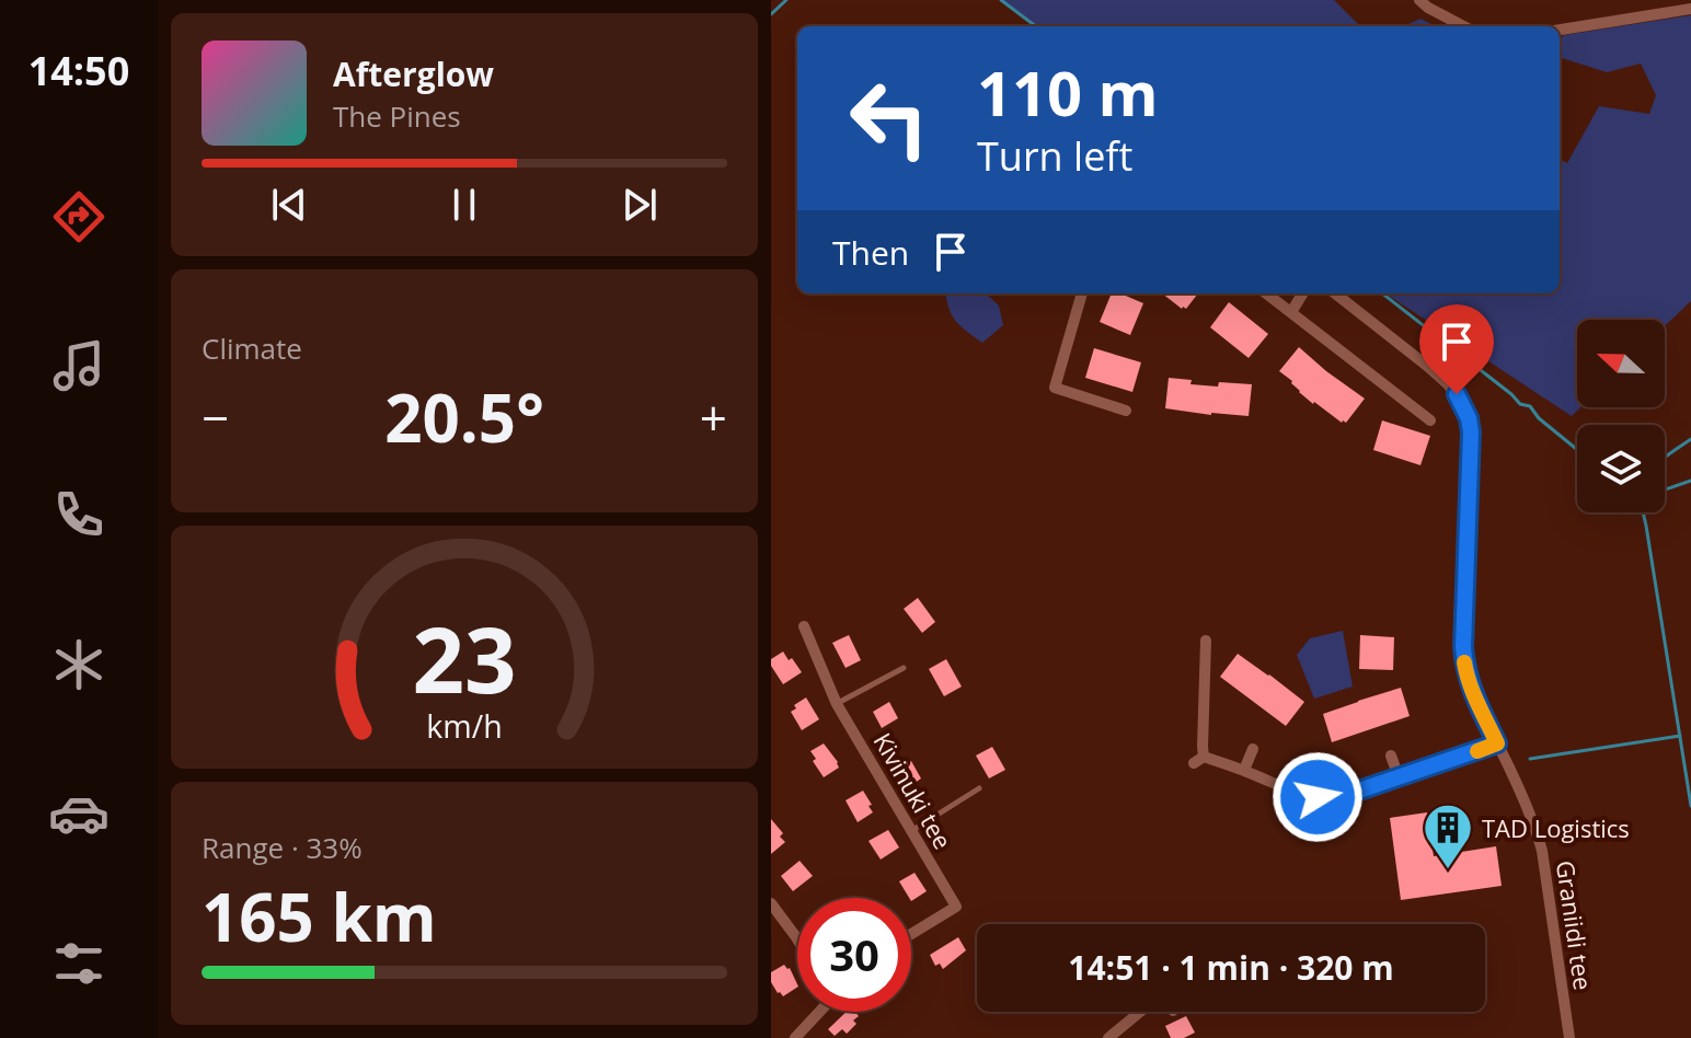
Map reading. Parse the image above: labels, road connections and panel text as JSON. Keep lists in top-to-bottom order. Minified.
{"streets":{"street":["Kivinuki tee","Graniidi tee"]},"places":{"building":["TAD Logistics"]},"north":"left","page":{"tabs":"14:50","turn":["110 m","Turn left"],"song":["Afterglow","The Pines"],"then":"Then","tile":["Climate",["Range · 33%","165 km"]],"heat":["−","20.5°","+"],"limit":"30","trip":"14:51 · 1 min · 320 m","gauge":["23","km/h"]}}
